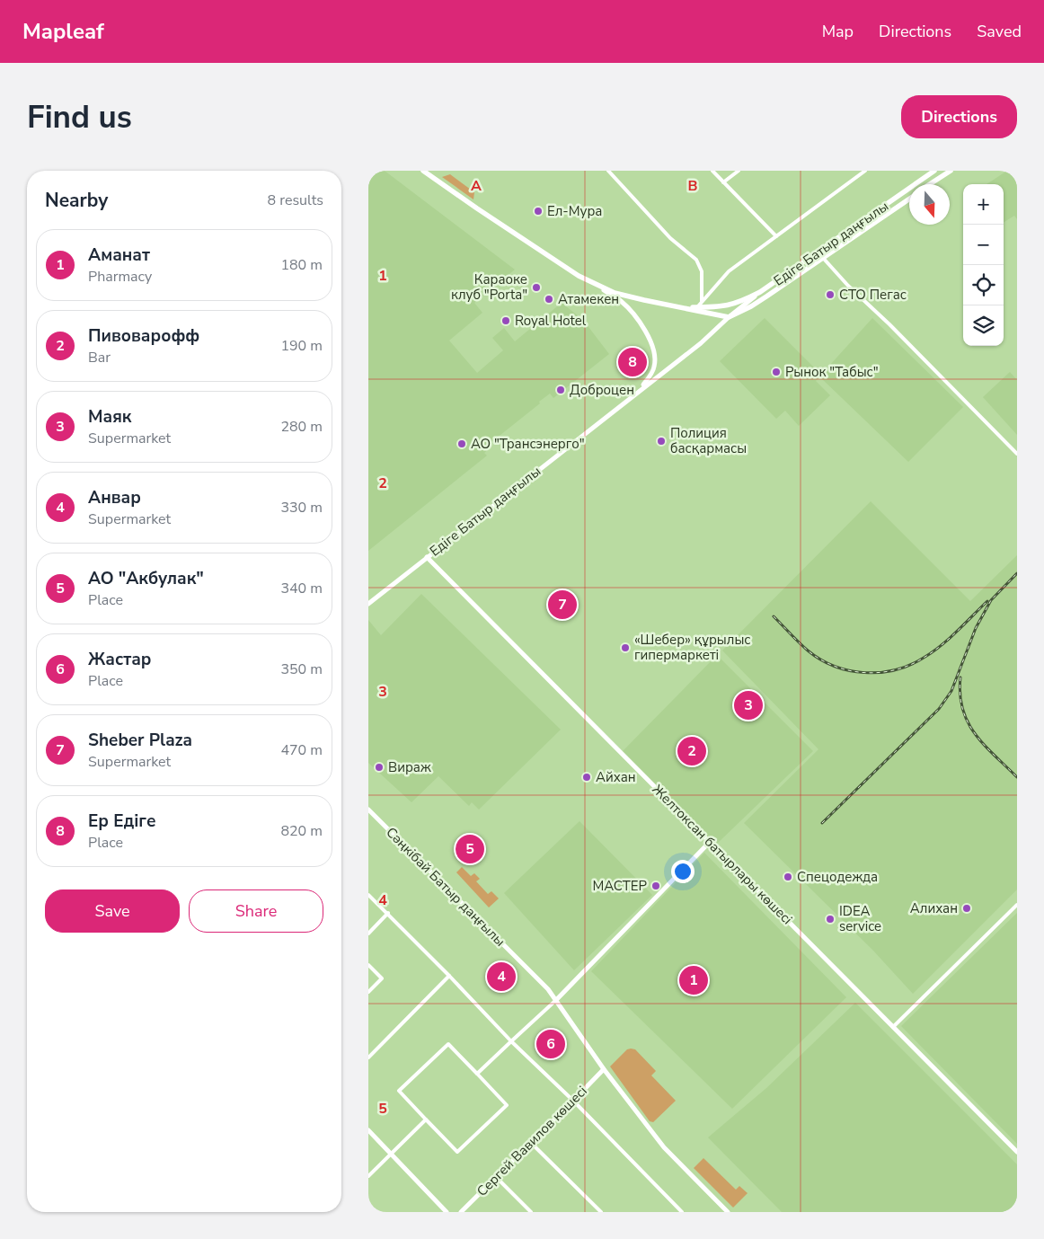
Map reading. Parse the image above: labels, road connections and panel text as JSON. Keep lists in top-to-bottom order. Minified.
{"streets":{"main road":["Едіге Батыр даңғылы"],"street":["Желтоксан батырлары көшесі","Сәңкібай Батыр даңғылы","Сергей Вавилов көшесі"]},"crossings":[["Едіге Батыр даңғылы","Желтоксан батырлары көшесі"],["Сәңкібай Батыр даңғылы","Сергей Вавилов көшесі"]],"places":["Ел-Мура","Караоке клуб \"Porta\"","СТО Пегас","Атамекен","Royal Hotel","Рынок \"Табыс\"","Доброцен","Полиция басқармасы","АО \"Трансэнерго\"","«Шебер» құрылыс гипермаркеті","Вираж","Айхан","Спецодежда","МАСТЕР","Алихан","IDEA service"],"north":"bottom","page":{"header":"Mapleaf","nav":["Map","Directions","Saved"],"buttons":["Directions",["Save","Share"]],"title":"Find us","heading":["Nearby","8 results"],"map_buttons":["+","−"],"list":[{"mark":"1","name":"Аманат","note":"Pharmacy","value":"180 m"},{"mark":"2","name":"Пивоварофф","note":"Bar","value":"190 m"},{"mark":"3","name":"Маяк","note":"Supermarket","value":"280 m"},{"mark":"4","name":"Анвар","note":"Supermarket","value":"330 m"},{"mark":"5","name":"АО \"Акбулак\"","note":"Place","value":"340 m"},{"mark":"6","name":"Жастар","note":"Place","value":"350 m"},{"mark":"7","name":"Sheber Plaza","note":"Supermarket","value":"470 m"},{"mark":"8","name":"Ер Едіге","note":"Place","value":"820 m"}],"pins":["8","7","3","2","5","4","1","6"]},"grid":{"columns":["A","B"],"rows":["1","2","3","4","5"]}}
